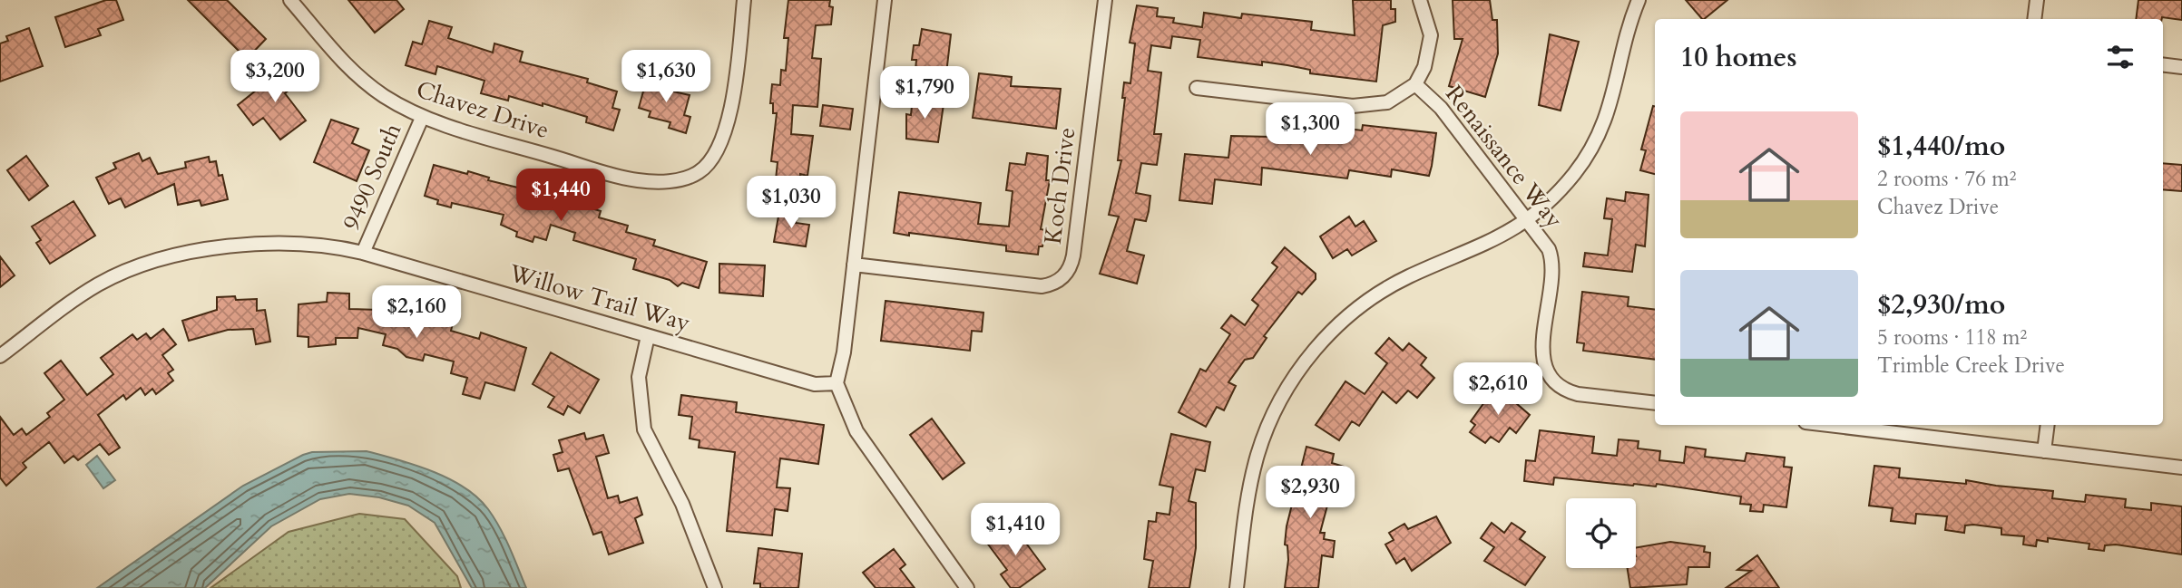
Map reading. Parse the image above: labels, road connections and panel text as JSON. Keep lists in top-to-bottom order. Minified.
{"streets":{"street":["Chavez Drive","Renaissance Way","9490 South","Koch Drive","Willow Trail Way"]},"crossings":[["Chavez Drive","9490 South"],["9490 South","Willow Trail Way"]],"page":{"heading":"10 homes","price":["$3,200","$1,630","$1,790","$1,300","$1,440","$1,030","$2,160","$2,610","$2,930","$1,410"],"list":[{"name":"$1,440/mo","note":"2 rooms · 76 m² · Chavez Drive"},{"name":"$2,930/mo","note":"5 rooms · 118 m² · Trimble Creek Drive"}]}}
